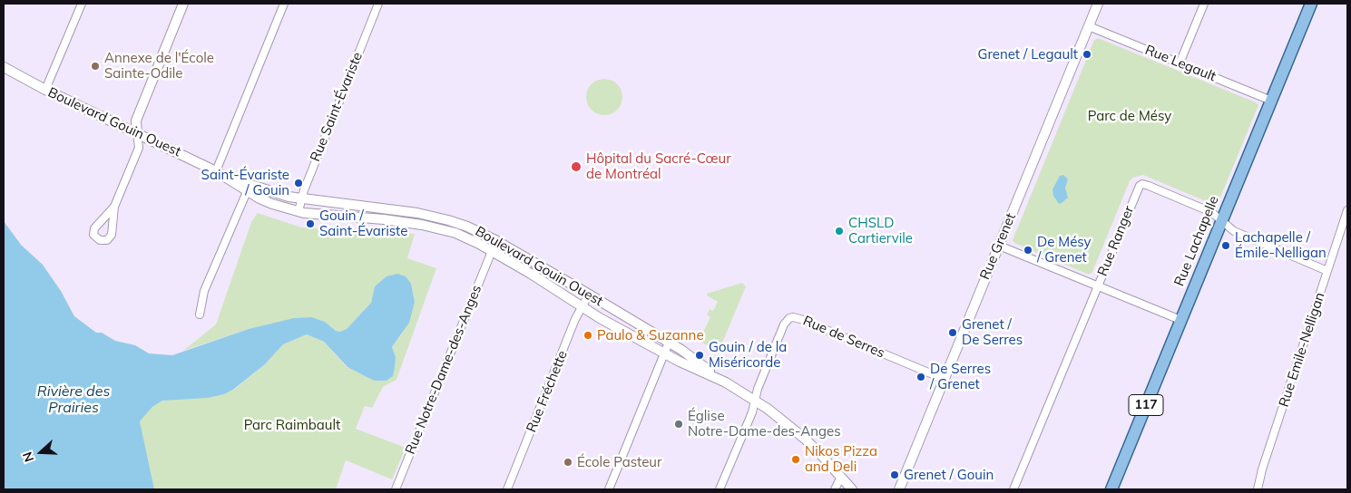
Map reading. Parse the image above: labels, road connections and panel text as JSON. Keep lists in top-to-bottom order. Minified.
{"streets":{"main road":["Rue Lachapelle","117"],"street":["Rue Legault","Rue Saint-Évariste","Boulevard Gouin Ouest","Rue Ranger","Rue Grenet","Rue de Serres","Rue Emile-Nelligan","Rue Notre-Dame-des-Anges","Rue Fréchette"]},"crossings":[["Rue Legault","Rue Lachapelle"],["Rue Legault","Rue Grenet"],["Rue Saint-Évariste","Boulevard Gouin Ouest"],["Boulevard Gouin Ouest","Rue de Serres"],["Boulevard Gouin Ouest","Rue Notre-Dame-des-Anges"],["Boulevard Gouin Ouest","Rue Fréchette"],["Rue Ranger","Rue Lachapelle"],["Rue Ranger","Rue Emile-Nelligan"],["Rue Grenet","Rue de Serres"]],"water":["Rivière des Prairies"],"parks":["Parc de Mésy","Parc Raimbault"],"places":["Grenet / Legault","Annexe de l'École Sainte-Odile","Hôpital du Sacré-Cœur de Montréal","Saint-Évariste / Gouin","Gouin / Saint-Évariste","CHSLD Cartiervile","Lachapelle / Émile-Nelligan","De Mésy / Grenet","Grenet / De Serres","Paulo & Suzanne","Gouin / de la Miséricorde","De Serres / Grenet","Église Notre-Dame-des-Anges","Nikos Pizza and Deli","École Pasteur","Grenet / Gouin"],"north":"left"}
